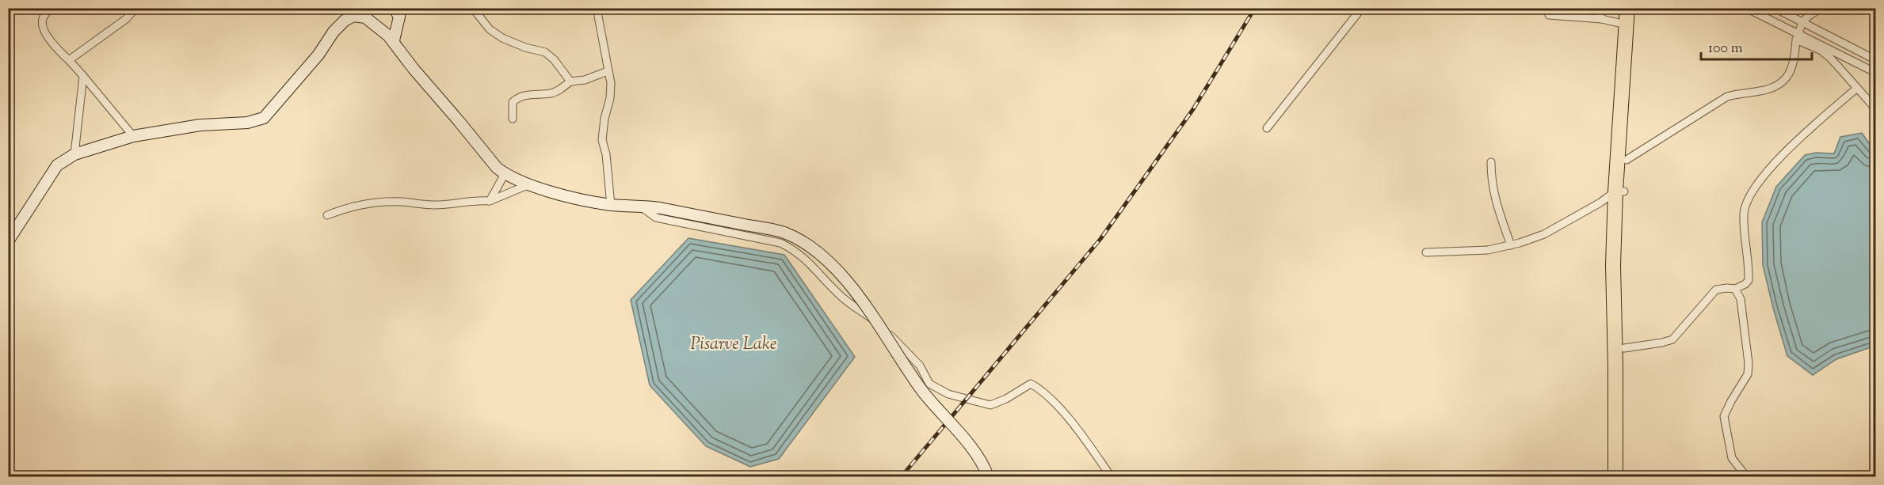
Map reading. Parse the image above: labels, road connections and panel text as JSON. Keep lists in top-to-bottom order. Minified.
{"water":["Pisarve Lake"],"scale_bar":"100 m"}
